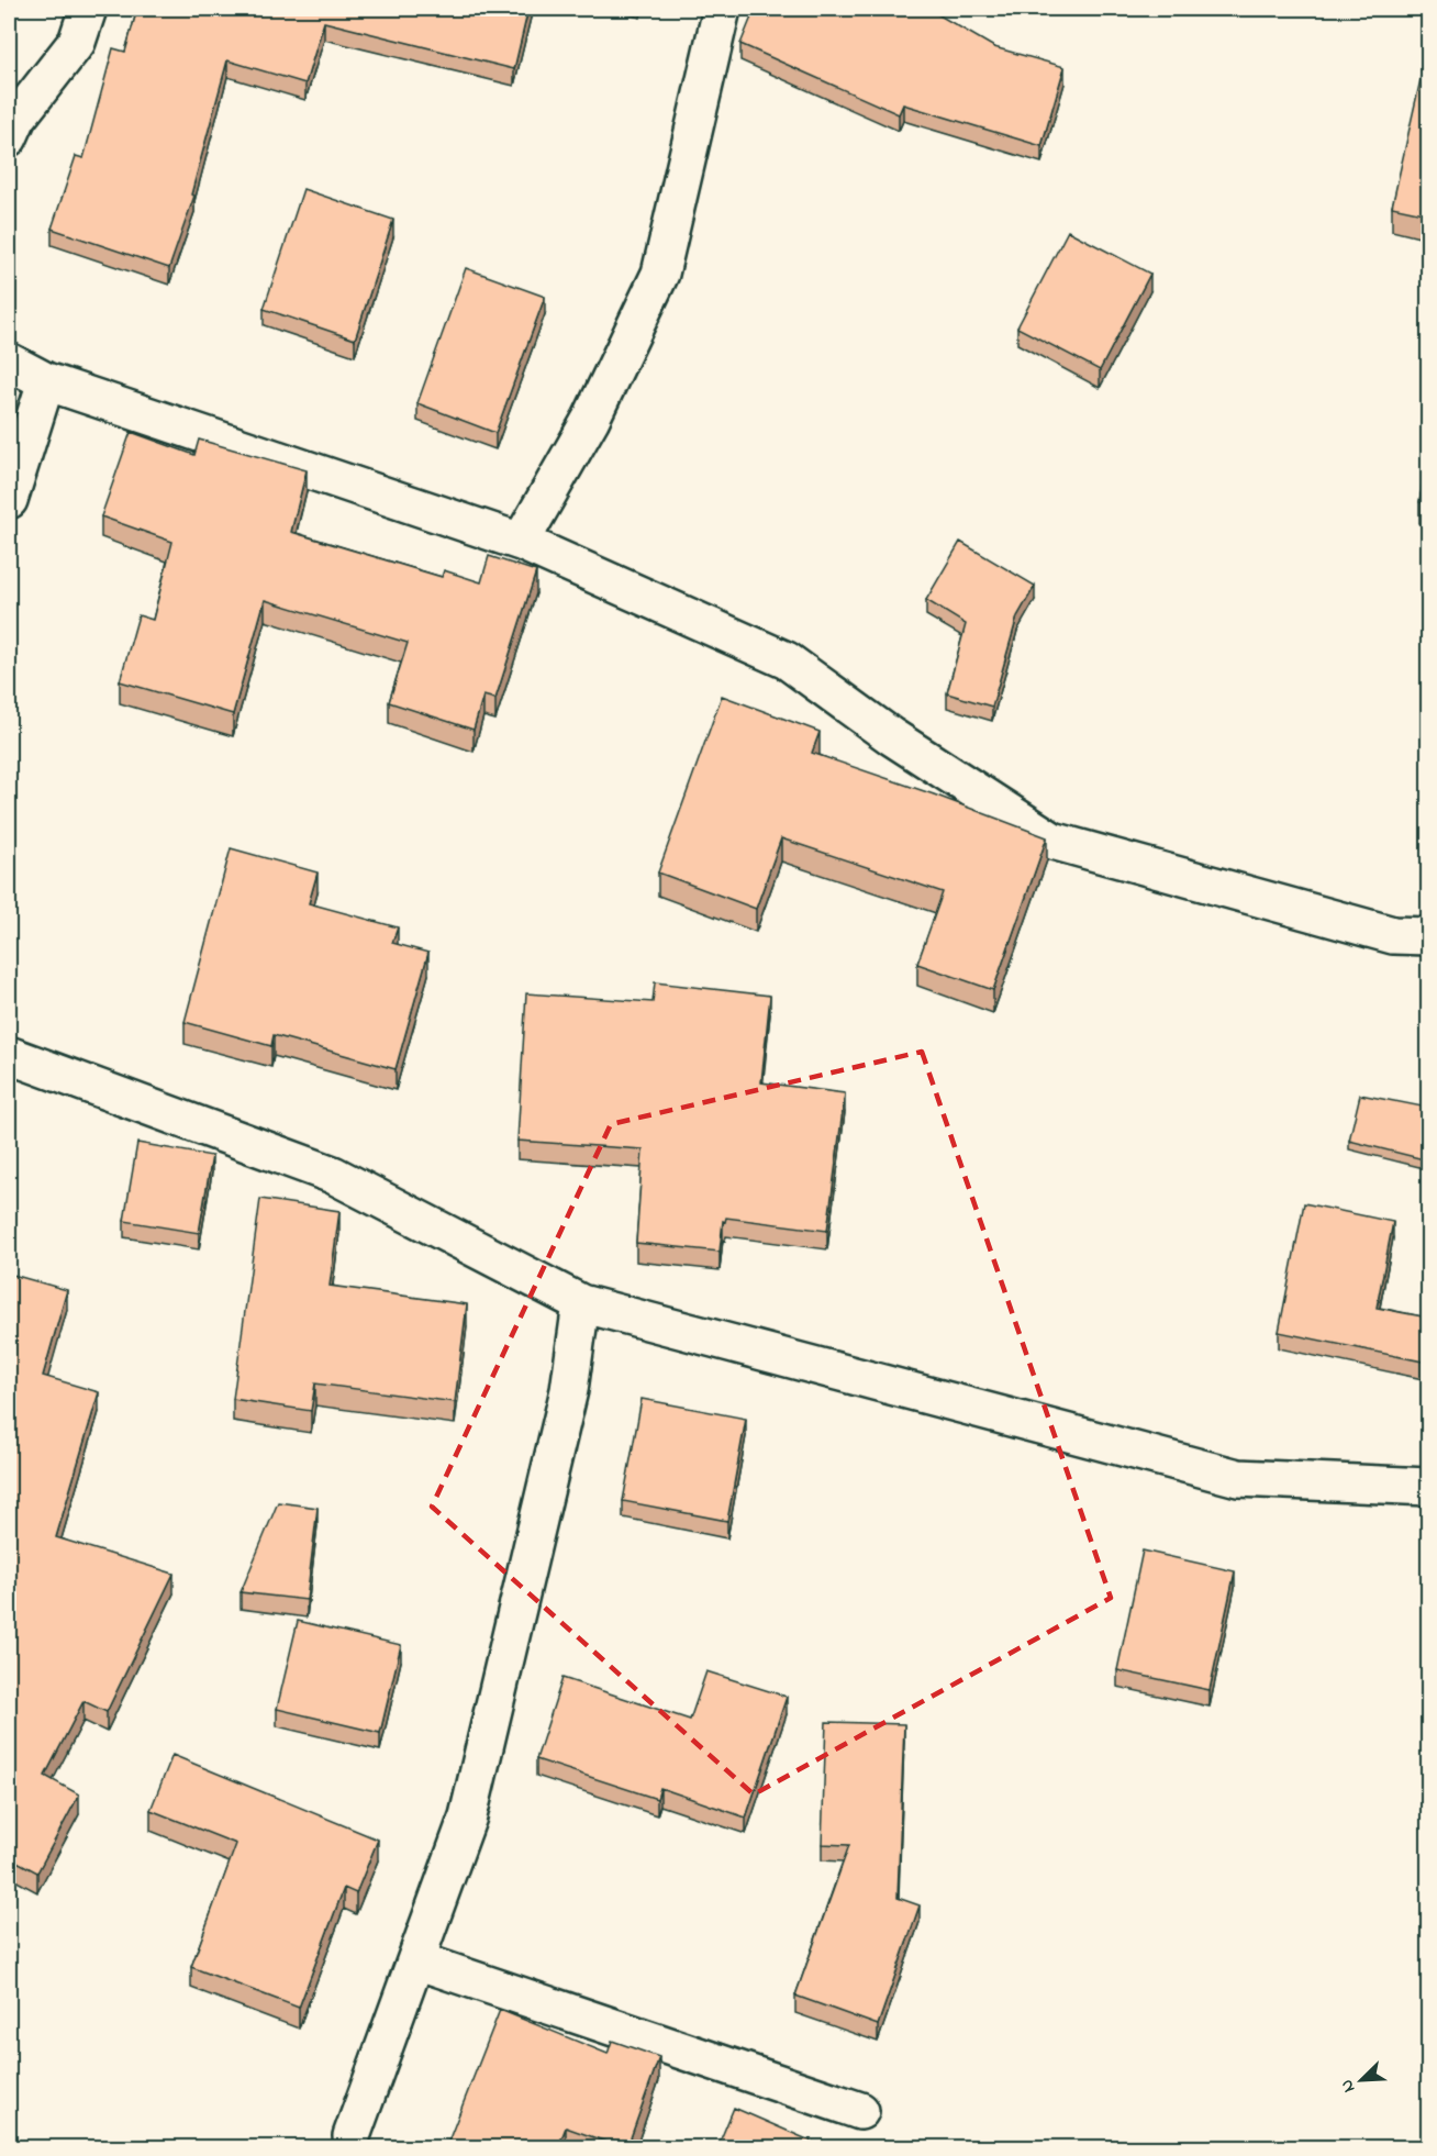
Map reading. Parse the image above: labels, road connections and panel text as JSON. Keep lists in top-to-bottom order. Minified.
{"north":"bottom left"}
